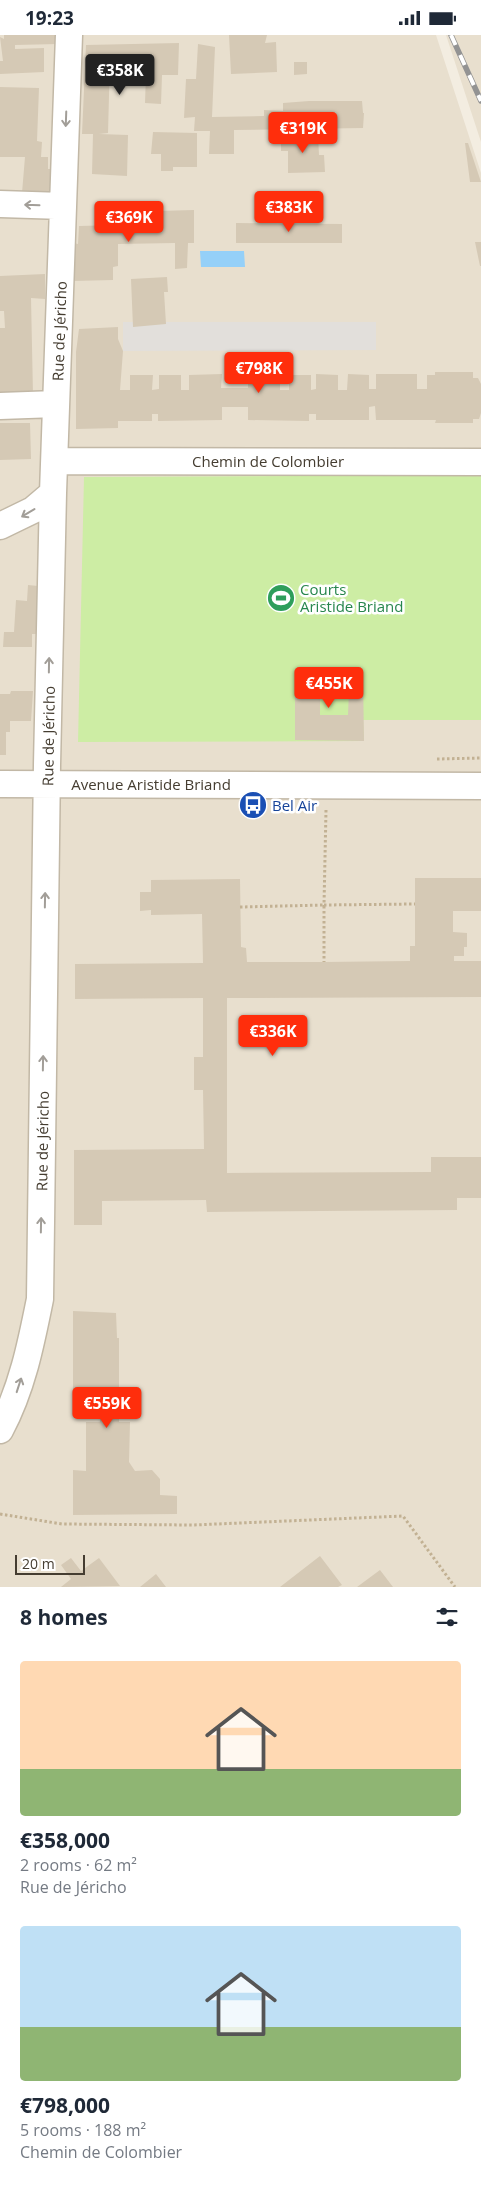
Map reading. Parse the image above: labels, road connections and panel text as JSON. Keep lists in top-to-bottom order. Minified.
{"streets":{"street":["Rue de Jéricho","Chemin de Colombier","Avenue Aristide Briand"]},"crossings":[["Rue de Jéricho","Chemin de Colombier"],["Rue de Jéricho","Avenue Aristide Briand"]],"places":{"sports":["Courts Aristide Briand"],"bus stop":["Bel Air"]},"scale_bar":"20 m","page":{"status":"19:23","price":["€358K","€319K","€383K","€369K","€798K","€455K","€336K","€559K"],"scale":"20 m","heading":"8 homes","list":[{"name":"€358,000","note":"2 rooms · 62 m² · Rue de Jéricho"},{"name":"€798,000","note":"5 rooms · 188 m² · Chemin de Colombier"}]}}
